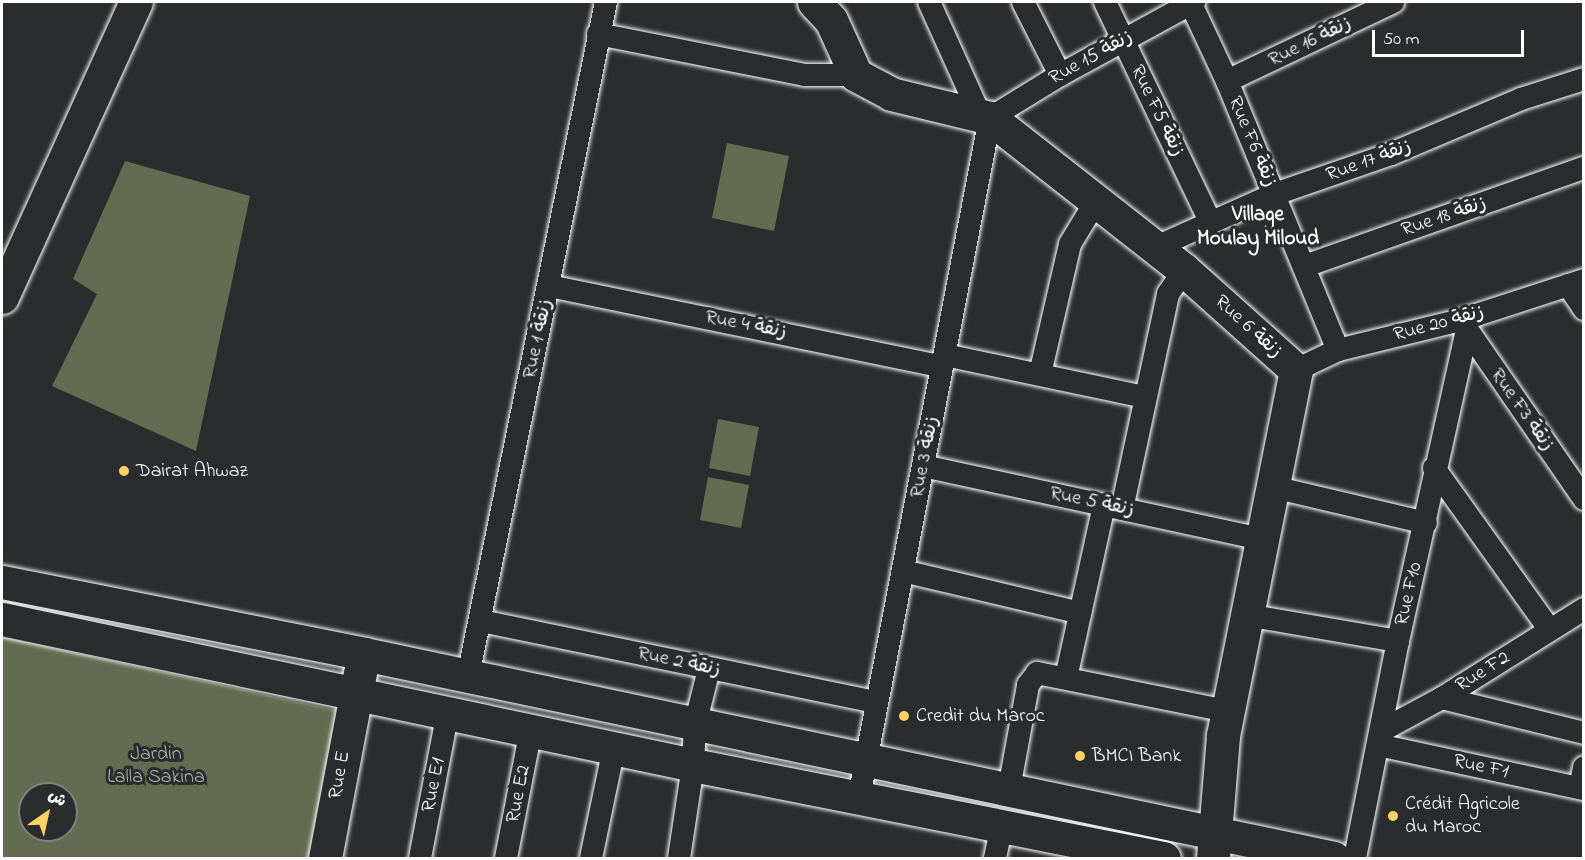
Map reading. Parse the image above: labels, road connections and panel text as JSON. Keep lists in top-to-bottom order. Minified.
{"streets":{"main road":["Rue 6 زنقة","Rue E"],"street":["Rue 16 زنقة","Rue 15 زنقة","Rue F5 زنقة","Rue F6 زنقة","Rue 17 زنقة","Rue 18 زنقة","Rue 20 زنقة","Rue 4 زنقة","Rue 1 زنقة","Rue F3 زنقة","Rue 3 زنقة","Rue 5 زنقة","Rue F10","Rue 2 زنقة","Rue F2","Rue F1","Rue E1","Rue E2"]},"crossings":[["Rue 16 زنقة","Rue F6 زنقة"],["Rue 15 زنقة","Rue F5 زنقة"],["Rue 15 زنقة","Rue F6 زنقة"],["Rue 15 زنقة","Rue 6 زنقة"],["Rue 15 زنقة","Rue 3 زنقة"],["Rue F5 زنقة","Rue 17 زنقة"],["Rue F6 زنقة","Rue 17 زنقة"],["Rue F6 زنقة","Rue 18 زنقة"],["Rue F6 زنقة","Rue 20 زنقة"],["Rue 17 زنقة","Rue 6 زنقة"],["Rue 20 زنقة","Rue 6 زنقة"],["Rue 20 زنقة","Rue F3 زنقة"],["Rue 20 زنقة","Rue F10"],["Rue 4 زنقة","Rue 1 زنقة"],["Rue 4 زنقة","Rue 3 زنقة"],["Rue 6 زنقة","Rue 3 زنقة"],["Rue 6 زنقة","Rue 5 زنقة"],["Rue 1 زنقة","Rue 2 زنقة"],["Rue F3 زنقة","Rue F10"],["Rue 3 زنقة","Rue 5 زنقة"],["Rue 3 زنقة","Rue 2 زنقة"],["Rue F10","Rue F2"],["Rue F10","Rue F1"],["Rue F2","Rue F1"]],"districts":["Village Moulay Miloud"],"parks":["Jardin Lalla Sakina"],"places":["Dairat Ahwaz","Credit du Maroc","BMCI Bank","Crédit Agricole du Maroc"],"scale_bar":"50 m","north":"top right"}
